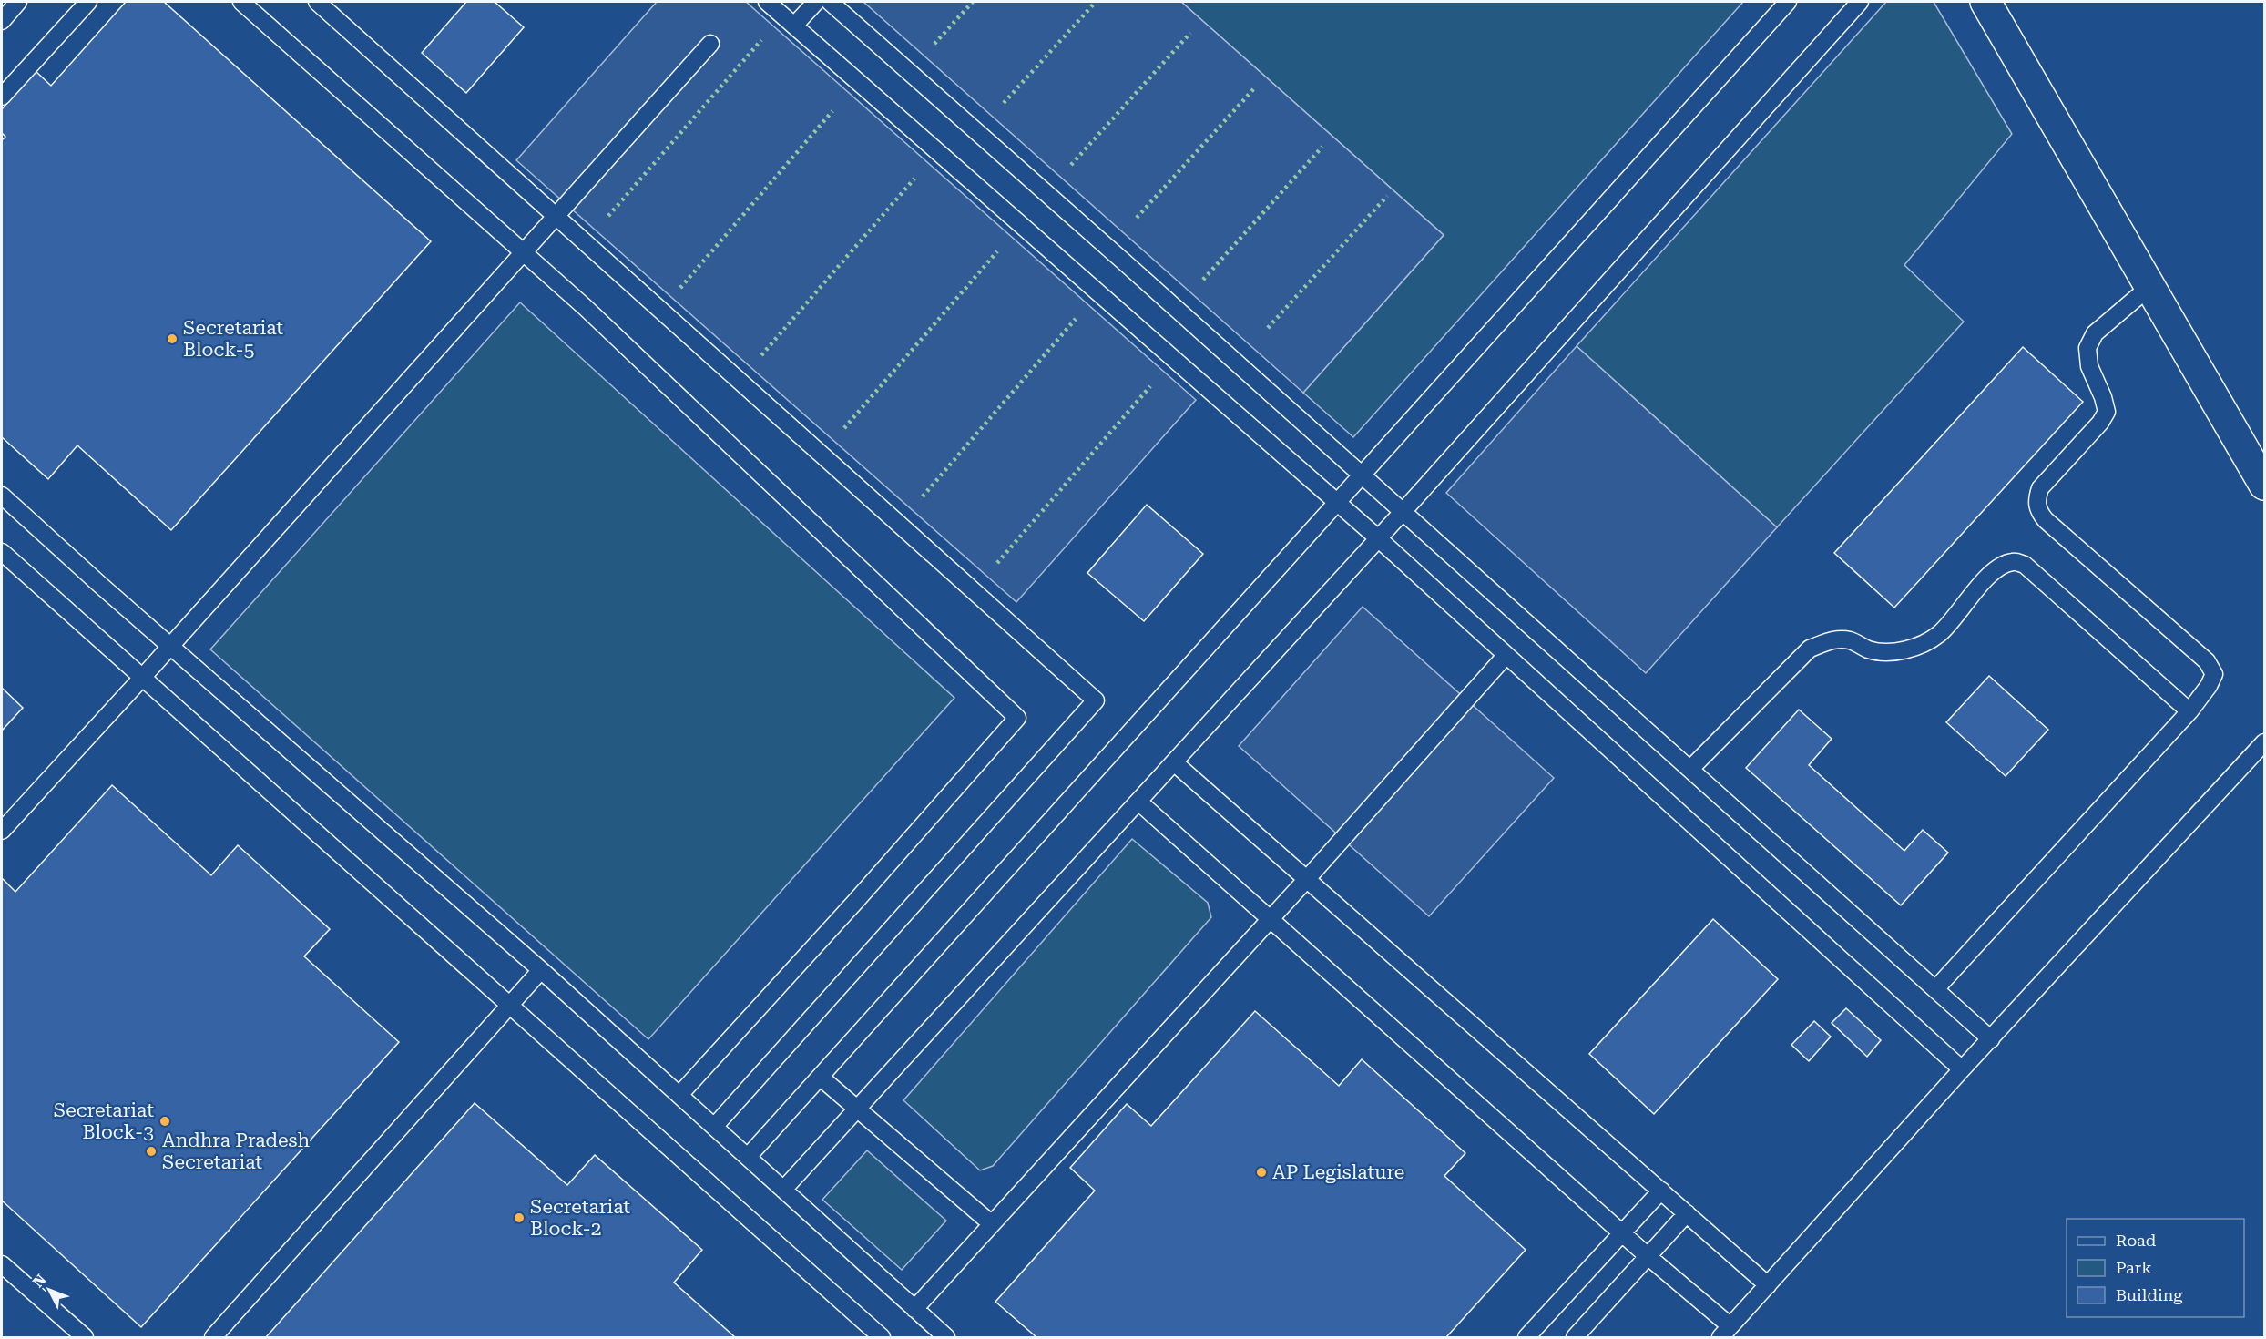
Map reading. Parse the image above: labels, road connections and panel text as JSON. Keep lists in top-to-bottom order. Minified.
{"places":["Secretariat Block-5","Secretariat Block-3","Andhra Pradesh Secretariat","AP Legislature","Secretariat Block-2"],"legend":["Road","Park","Building"],"north":"top left"}
